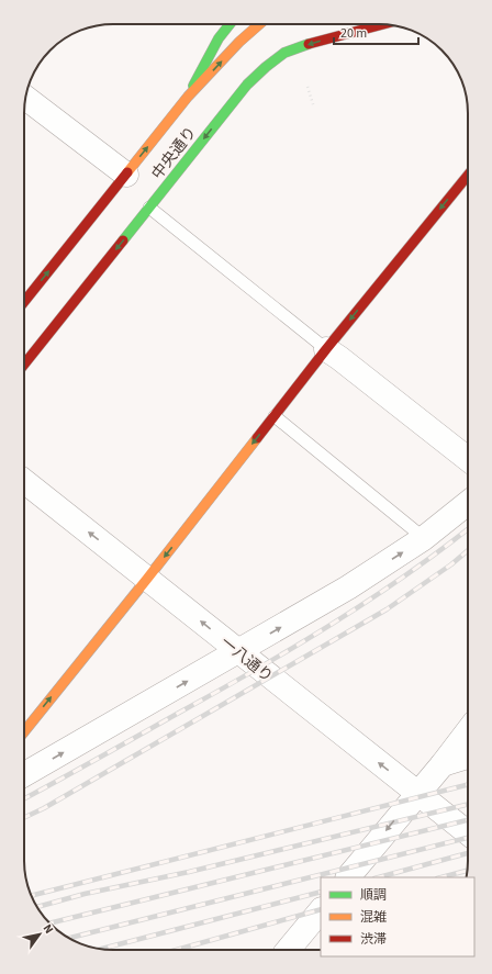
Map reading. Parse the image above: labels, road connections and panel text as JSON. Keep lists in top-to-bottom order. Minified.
{"streets":{"main road":["中央通り"],"street":["一八通り"]},"one_way":["一八通り"],"legend":["順調","混雑","渋滞"],"scale_bar":"20 m","north":"top right"}
